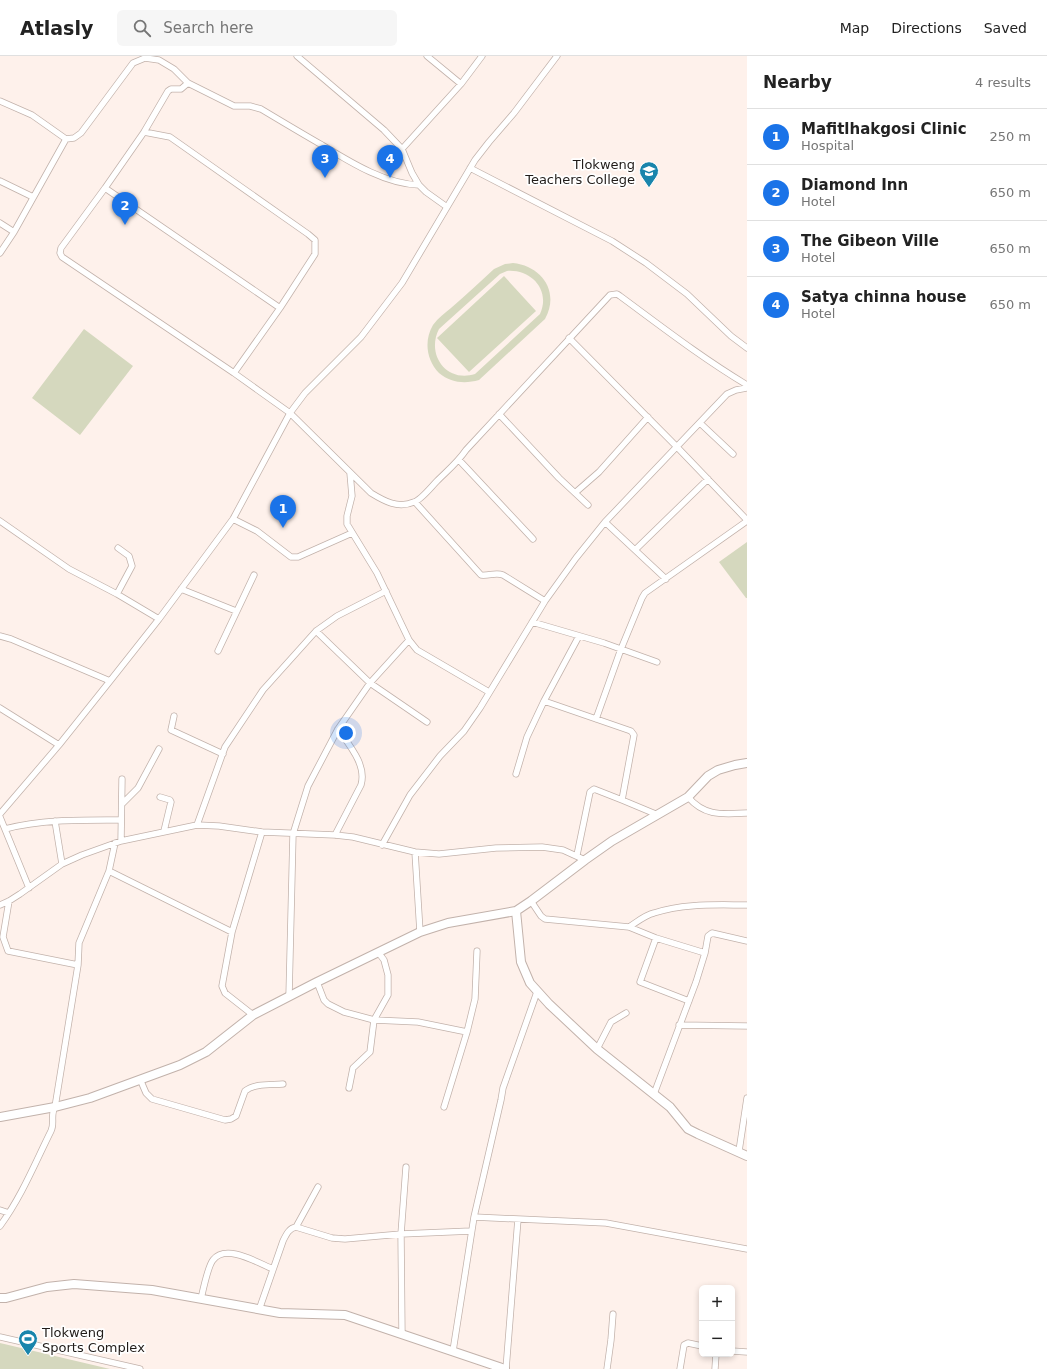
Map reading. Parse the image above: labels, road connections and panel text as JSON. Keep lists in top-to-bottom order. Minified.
{"places":{"school or university":["Tlokweng Teachers College"],"sports":["Tlokweng Sports Complex"]},"page":{"header":"Atlasly","search":"Search here","nav":["Map","Directions","Saved"],"heading":["Nearby","4 results"],"list":[{"mark":"1","name":"Mafitlhakgosi Clinic","note":"Hospital","value":"250 m"},{"mark":"2","name":"Diamond Inn","note":"Hotel","value":"650 m"},{"mark":"3","name":"The Gibeon Ville","note":"Hotel","value":"650 m"},{"mark":"4","name":"Satya chinna house","note":"Hotel","value":"650 m"}],"pins":["3","4","2","1"],"map_buttons":["+","−"]}}
